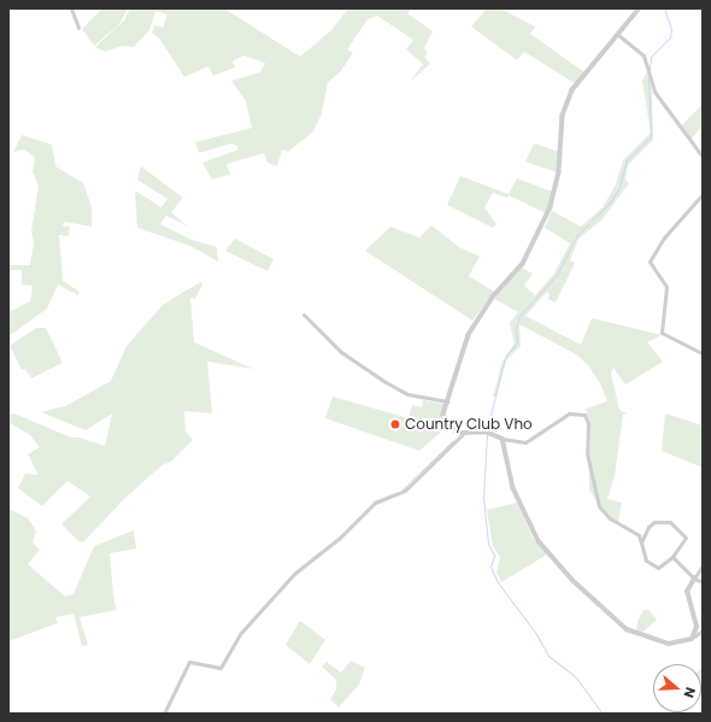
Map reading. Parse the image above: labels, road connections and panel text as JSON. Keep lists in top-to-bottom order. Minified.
{"places":["Country Club Vho"],"north":"right"}
